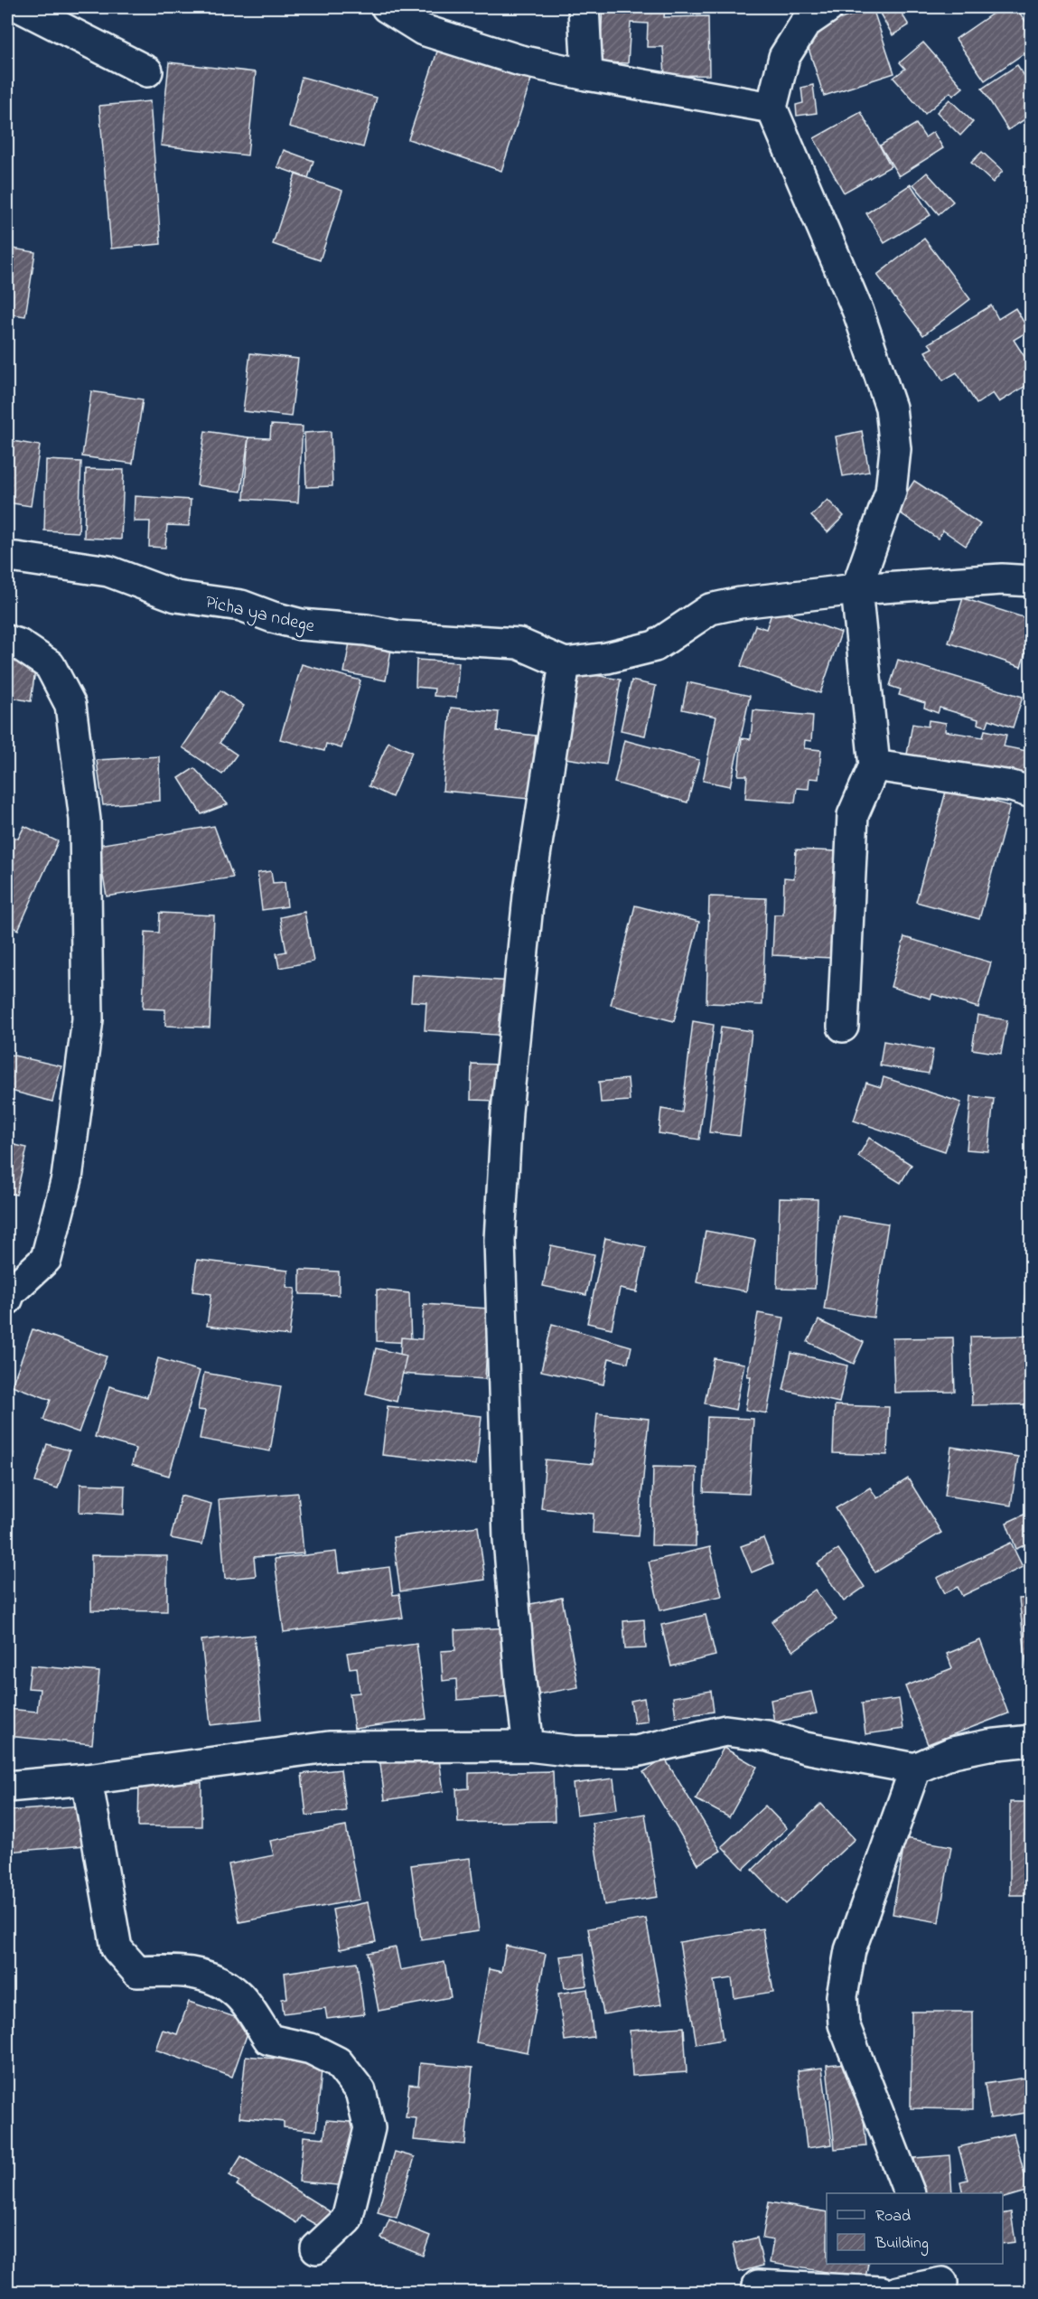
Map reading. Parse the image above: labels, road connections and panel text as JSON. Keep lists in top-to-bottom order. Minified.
{"streets":{"street":["Picha ya ndege"]},"legend":["Road","Building"]}
